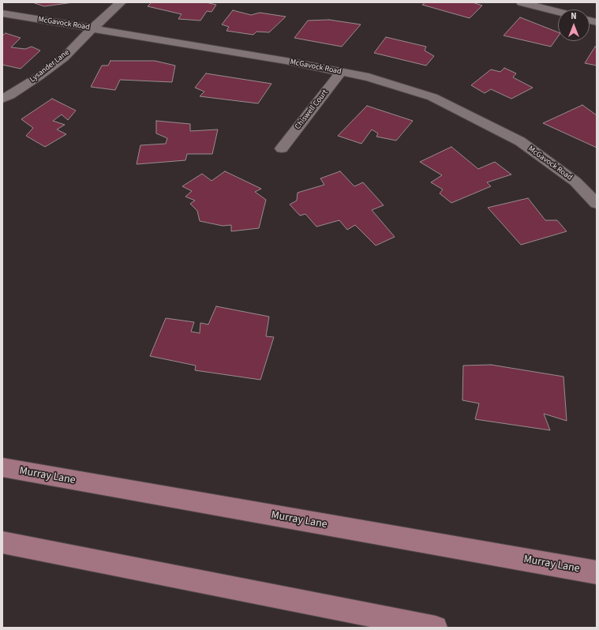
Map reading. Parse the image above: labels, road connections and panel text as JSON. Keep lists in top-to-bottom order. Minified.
{"streets":{"main road":["Murray Lane"],"street":["McGavock Road","Lysander Lane","Chiswell Court"]},"crossings":[["McGavock Road","Lysander Lane"],["McGavock Road","Chiswell Court"]],"north":"top"}
